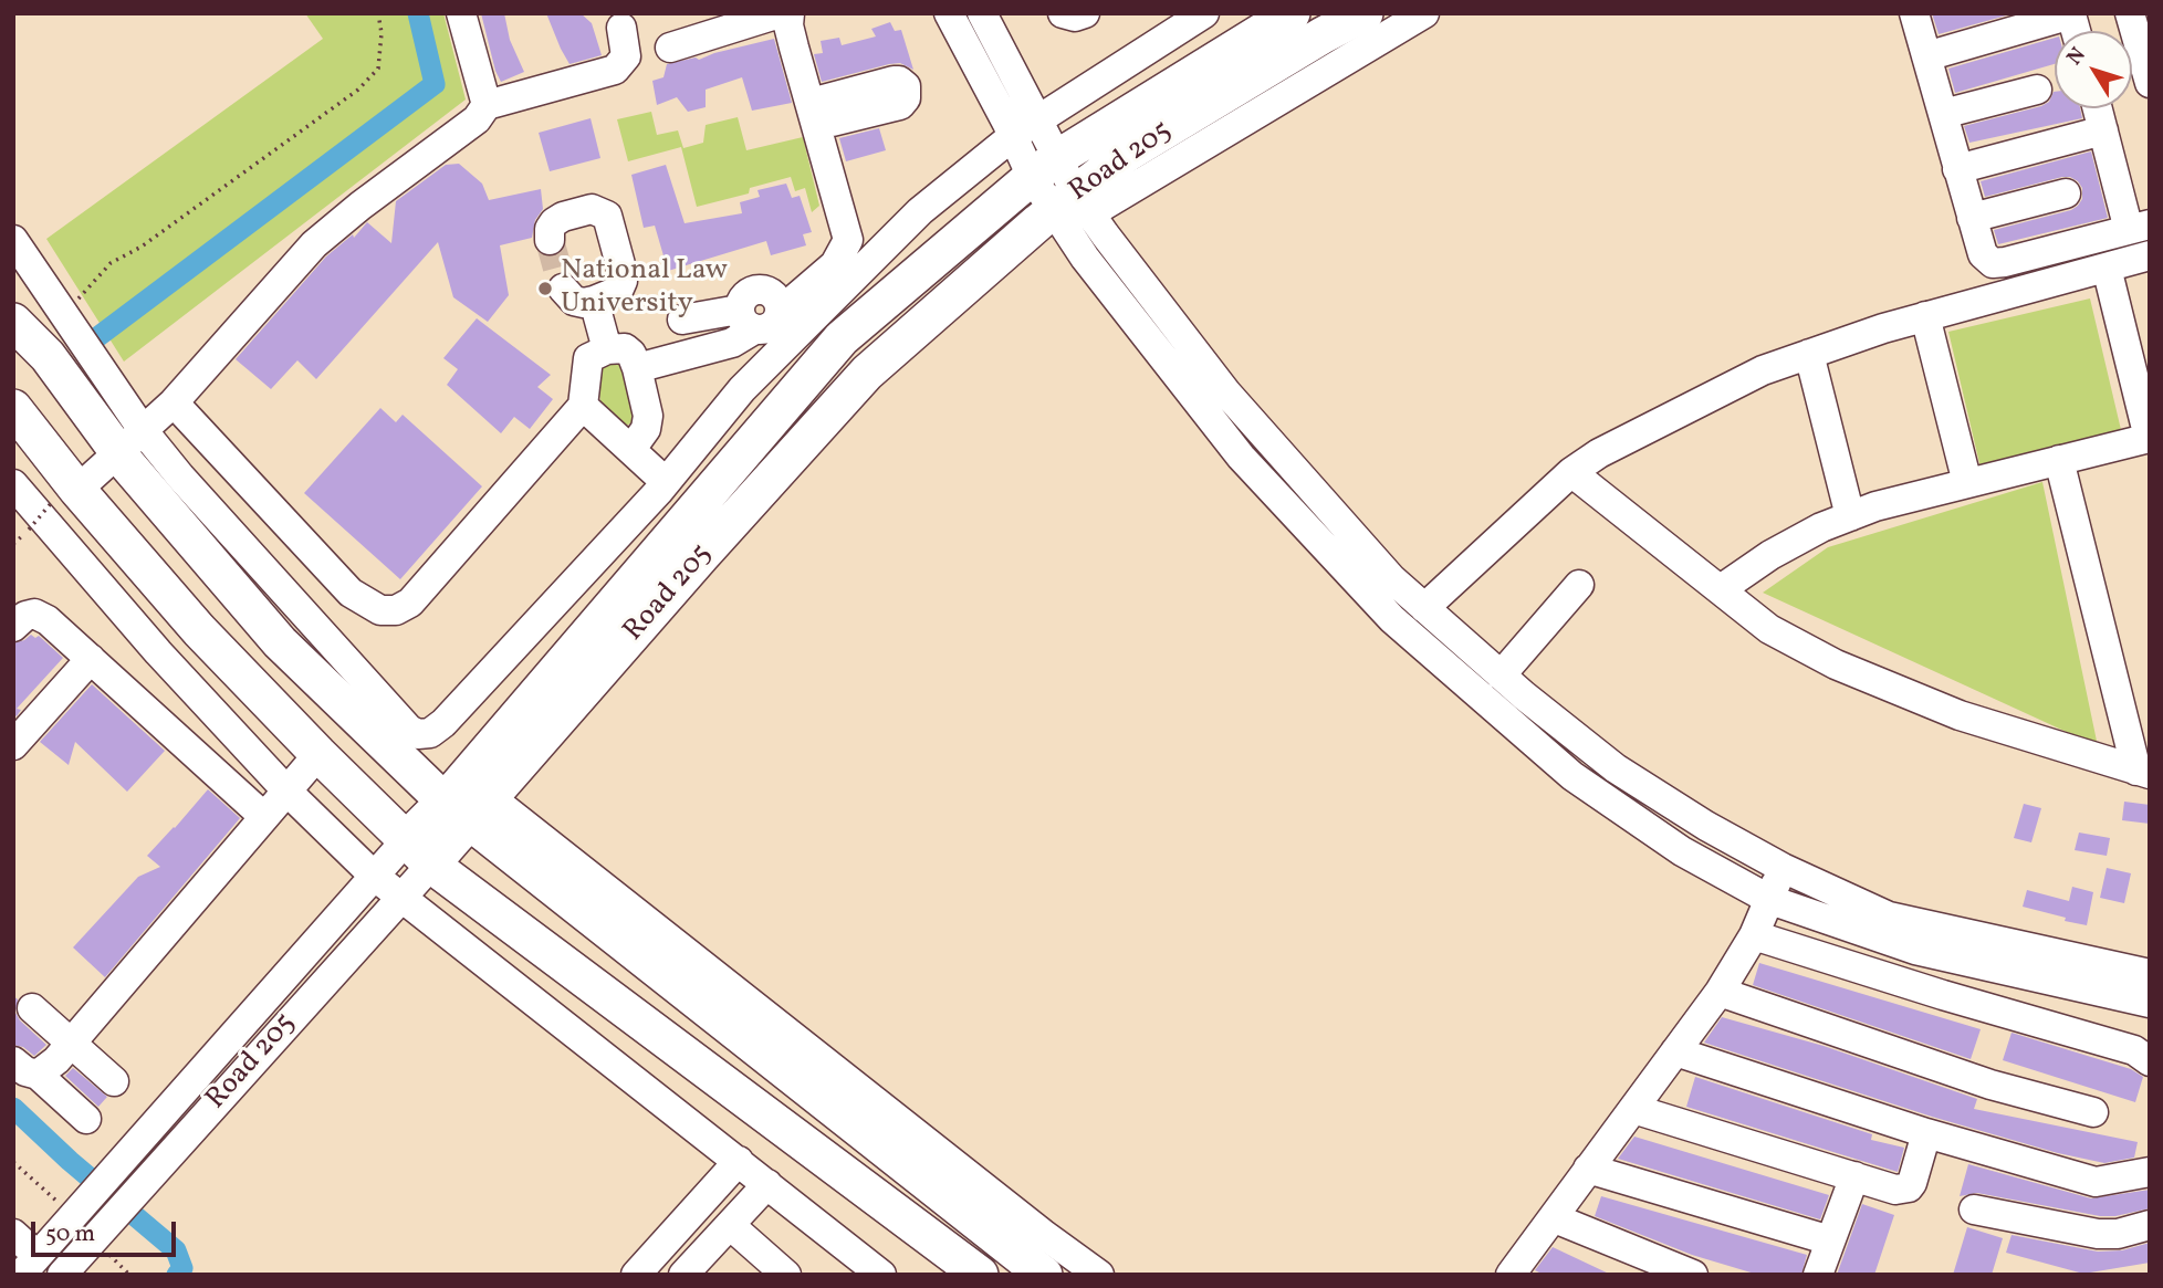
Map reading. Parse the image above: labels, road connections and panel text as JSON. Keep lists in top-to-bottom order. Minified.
{"streets":{"main road":["Road 205"]},"places":["National Law University"],"scale_bar":"50 m","north":"top left"}
